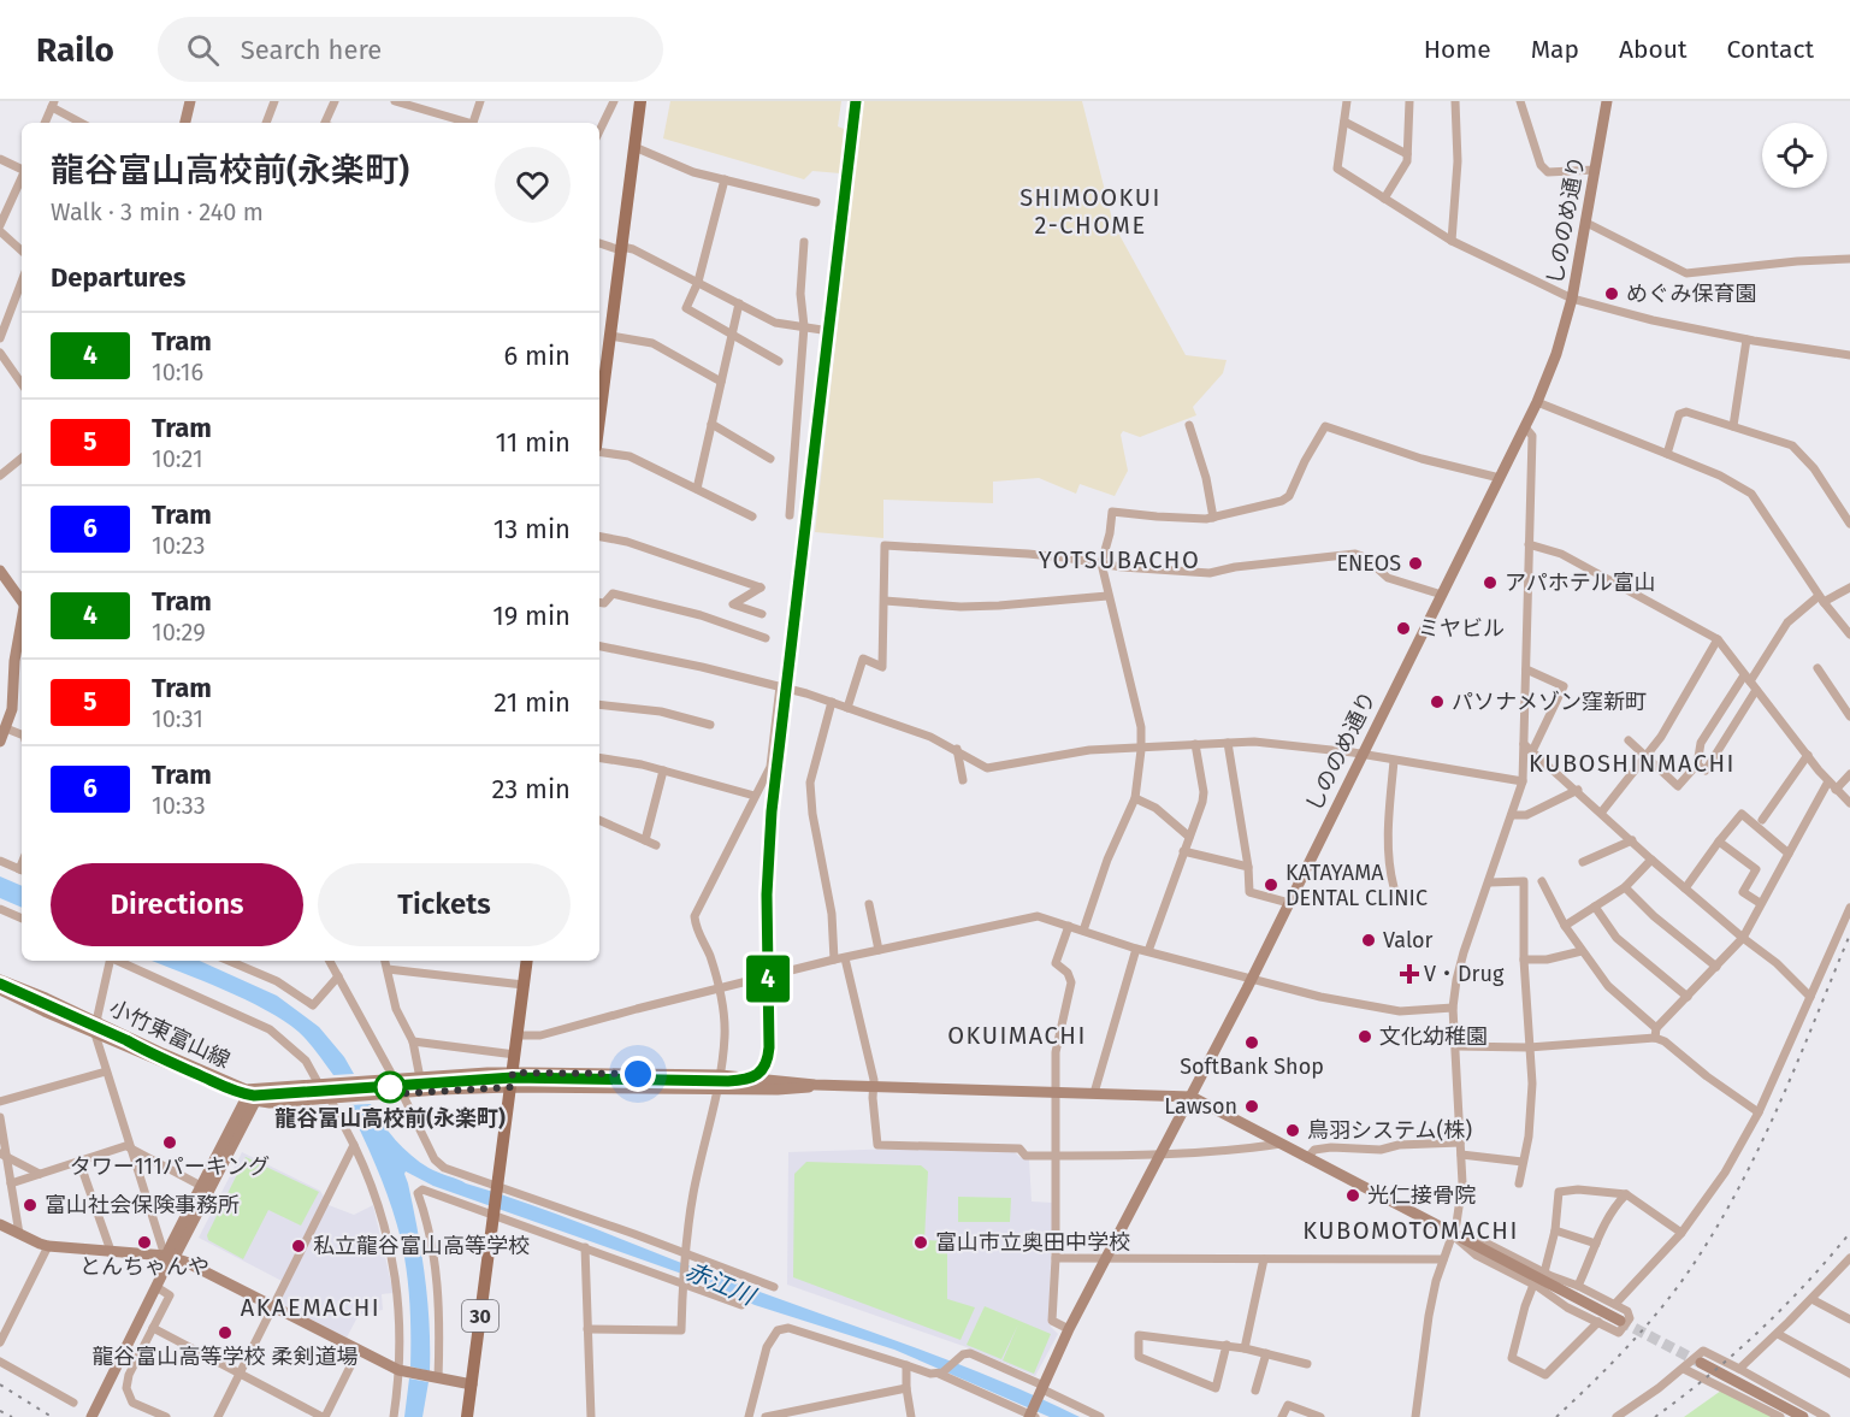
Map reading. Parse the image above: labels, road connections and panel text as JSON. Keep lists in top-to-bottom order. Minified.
{"streets":{"main road":["30"],"street":["しののめ通り","小竹東富山線"]},"crossings":[["小竹東富山線","30"]],"districts":["SHIMOOKUI 2-CHOME","YOTSUBACHO","KUBOSHINMACHI","OKUIMACHI","KUBOMOTOMACHI","AKAEMACHI"],"water":["赤江川"],"places":{"other":["めぐみ保育園","ENEOS","アパホテル富山","ミヤビル","パソナメゾン窪新町","KATAYAMA DENTAL CLINIC","Valor","文化幼稚園","SoftBank Shop","龍谷富山高校前(永楽町)","Lawson","鳥羽システム(株)","タワー111パーキング","光仁接骨院","富山社会保険事務所","とんちゃんや","富山市立奥田中学校","私立龍谷富山高等学校","龍谷富山高等学校 柔剣道場"],"health":["V・Drug"]},"lines":["tram line 4"],"page":{"header":"Railo","search":"Search here","nav":["Home","Map","About","Contact"],"on_map":"4","heading":[["龍谷富山高校前(永楽町)","Walk · 3 min · 240 m"],"Departures"],"list":[{"mark":"4","name":"Tram","note":"10:16","value":"6 min"},{"mark":"5","name":"Tram","note":"10:21","value":"11 min"},{"mark":"6","name":"Tram","note":"10:23","value":"13 min"},{"mark":"4","name":"Tram","note":"10:29","value":"19 min"},{"mark":"5","name":"Tram","note":"10:31","value":"21 min"},{"mark":"6","name":"Tram","note":"10:33","value":"23 min"}],"buttons":["Directions","Tickets"]}}
